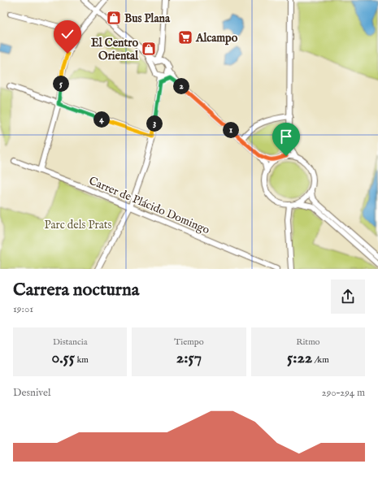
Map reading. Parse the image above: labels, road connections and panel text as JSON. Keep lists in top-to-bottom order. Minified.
{"streets":{"street":["Carrer de Plácido Domingo"]},"parks":["Parc dels Prats"],"places":{"shop":["Bus Plana","El Centro Oriental"],"supermarket":["Alcampo"]},"page":{"pins":["5","2","4","3","1"],"heading":["Carrera nocturna","19:01"],"stats":[["Distancia","0.55 km"],["Tiempo","2:57"],["Ritmo","5:22 /km"]],"chart":["Desnivel","290–294 m"]}}
